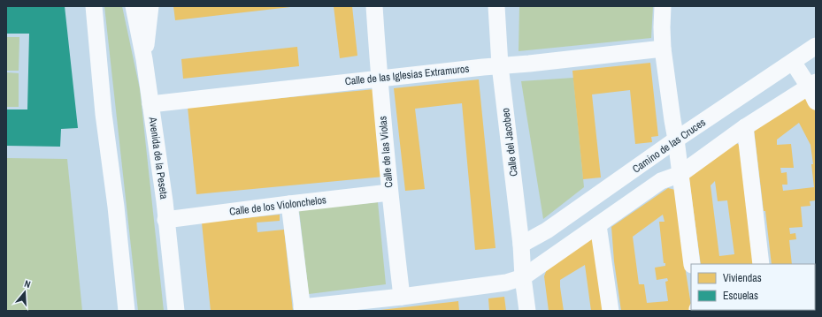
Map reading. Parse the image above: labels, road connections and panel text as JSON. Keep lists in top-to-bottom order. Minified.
{"streets":{"street":["Calle de las Iglesias Extramuros","Calle del Jacobeo","Camino de las Cruces","Calle de las Violas","Avenida de la Peseta","Calle de los Violonchelos"]},"crossings":[["Calle de las Iglesias Extramuros","Calle del Jacobeo"],["Calle de las Iglesias Extramuros","Calle de las Violas"],["Calle de las Iglesias Extramuros","Avenida de la Peseta"],["Calle del Jacobeo","Camino de las Cruces"],["Calle de las Violas","Calle de los Violonchelos"],["Avenida de la Peseta","Calle de los Violonchelos"]],"legend":["Viviendas","Escuelas"],"north":"top"}
